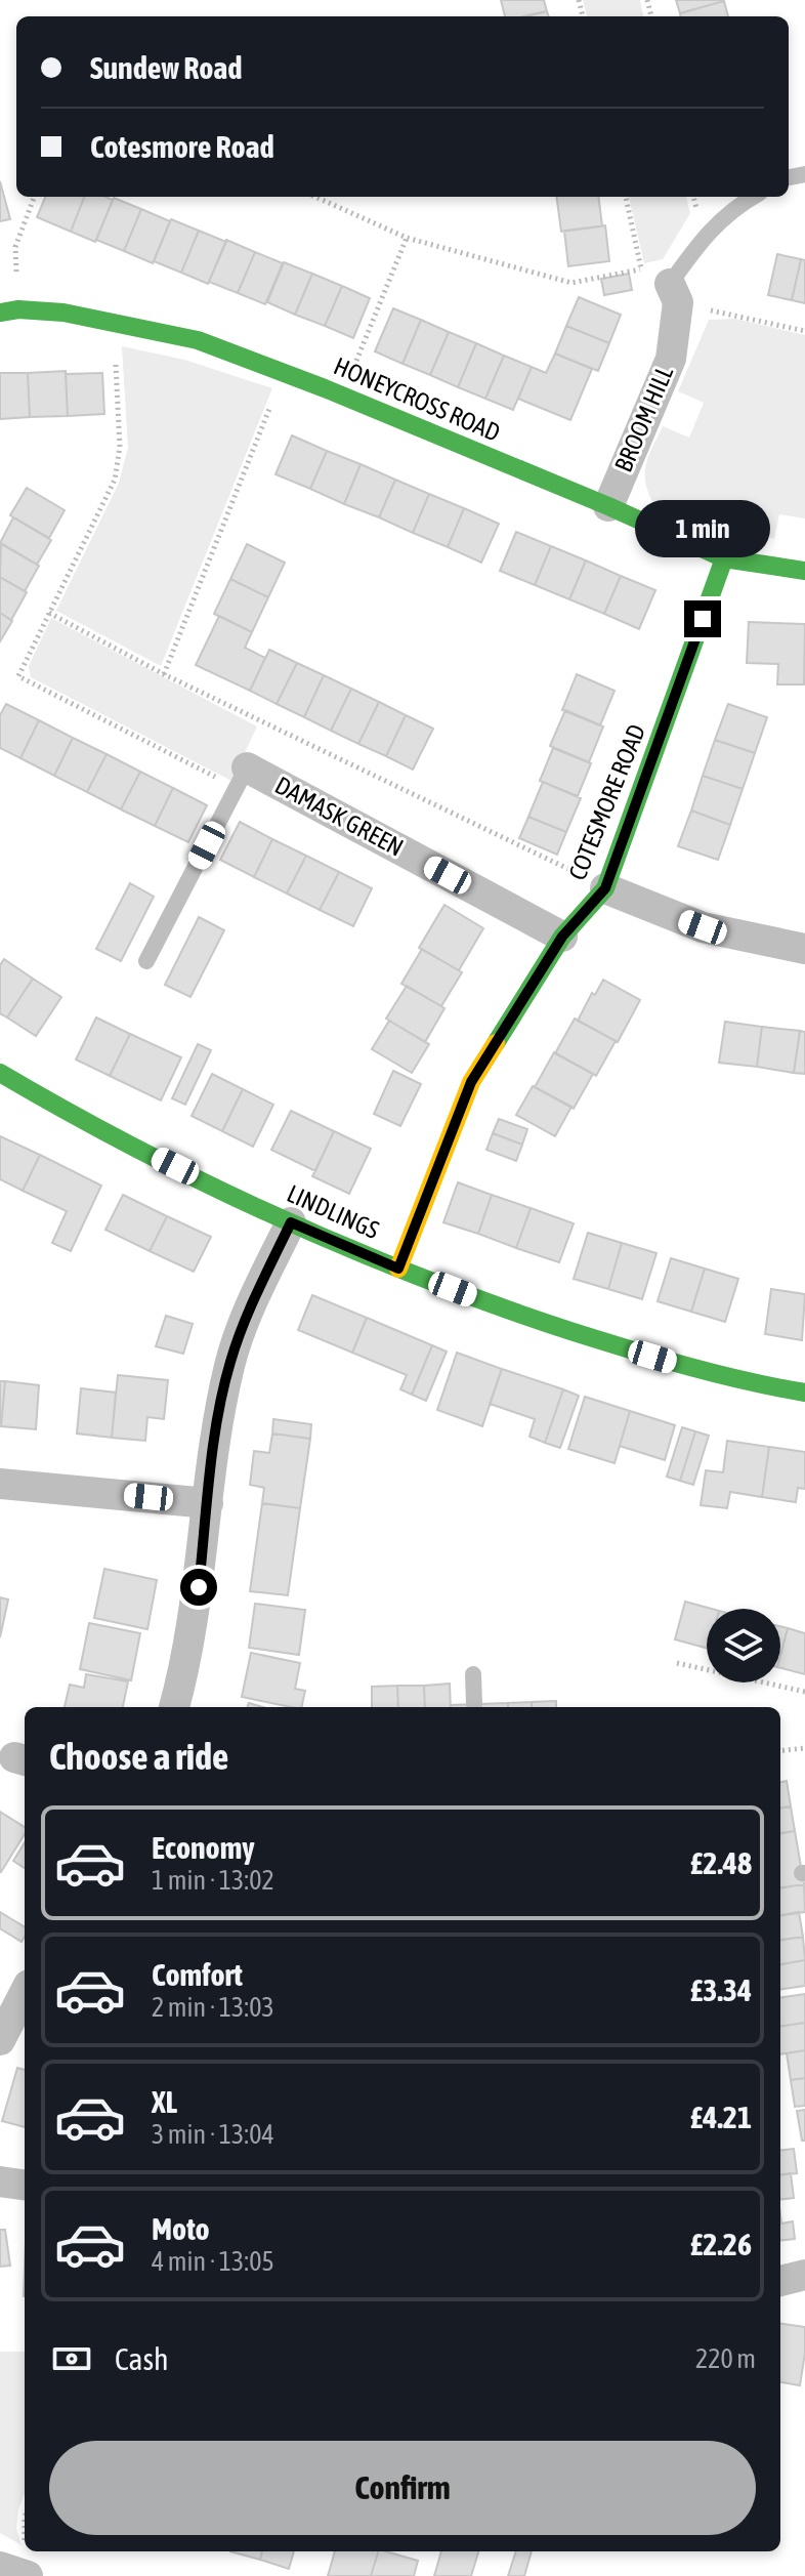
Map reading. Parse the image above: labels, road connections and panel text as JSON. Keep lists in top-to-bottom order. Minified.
{"streets":{"street":["HONEYCROSS ROAD","BROOM HILL","COTESMORE ROAD","DAMASK GREEN","LINDLINGS"]},"crossings":[["HONEYCROSS ROAD","BROOM HILL"],["HONEYCROSS ROAD","COTESMORE ROAD"],["COTESMORE ROAD","DAMASK GREEN"],["COTESMORE ROAD","LINDLINGS"]],"page":{"banner":["Sundew Road","Cotesmore Road"],"bubble":"1 min","heading":"Choose a ride","list":[{"name":"Economy","note":"1 min · 13:02","value":"£2.48"},{"name":"Comfort","note":"2 min · 13:03","value":"£3.34"},{"name":"XL","note":"3 min · 13:04","value":"£4.21"},{"name":"Moto","note":"4 min · 13:05","value":"£2.26"}],"pay":["Cash","220 m"],"buttons":"Confirm"}}
